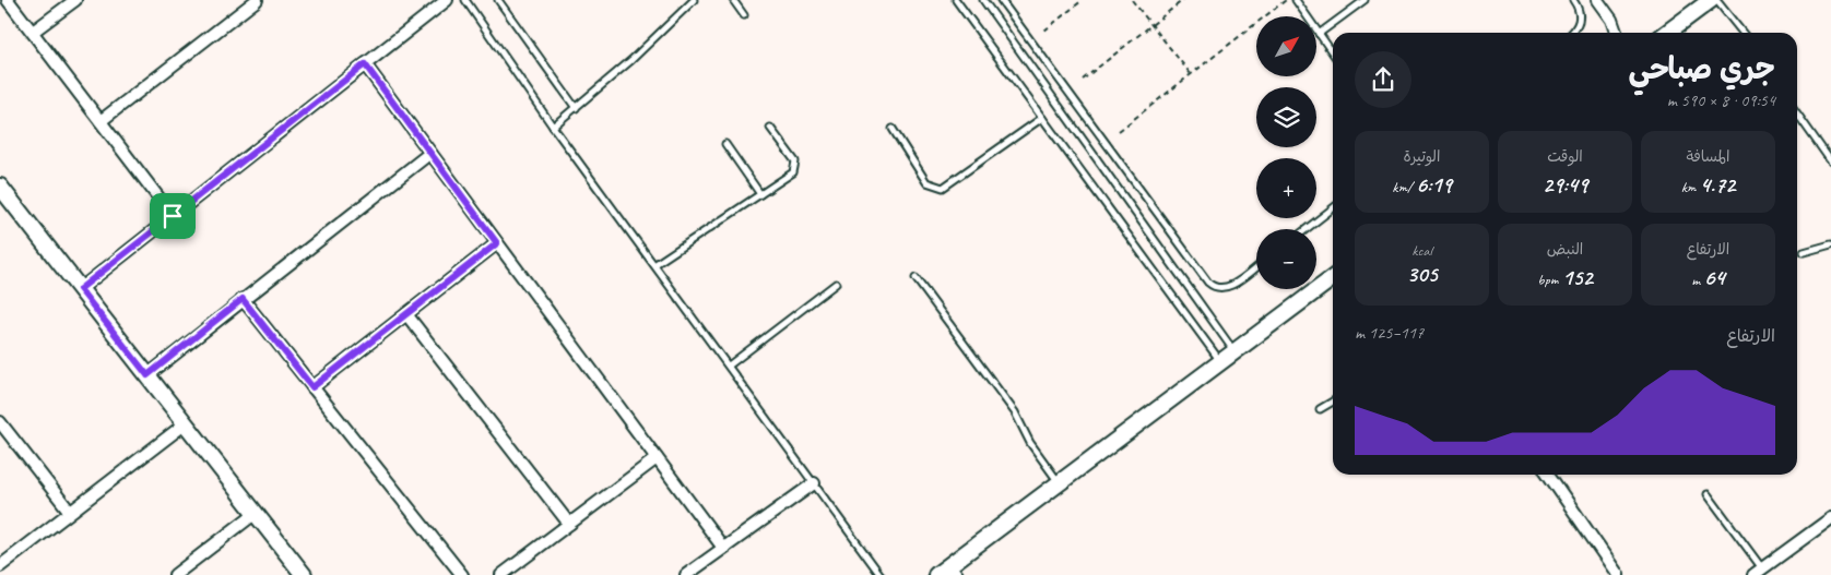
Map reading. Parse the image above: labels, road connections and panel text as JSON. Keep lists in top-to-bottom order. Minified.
{"north":"top right","page":{"map_buttons":["+","−"],"heading":["جري صباحي","09:54 · 8 × 590 m"],"stats":[["المسافة","4.72 km"],["الوقت","29:49"],["الوتيرة","6:19 /km"],["الارتفاع","64 m"],["النبض","152 bpm"],["kcal","305"]],"chart":["الارتفاع","117–125 m"]}}
